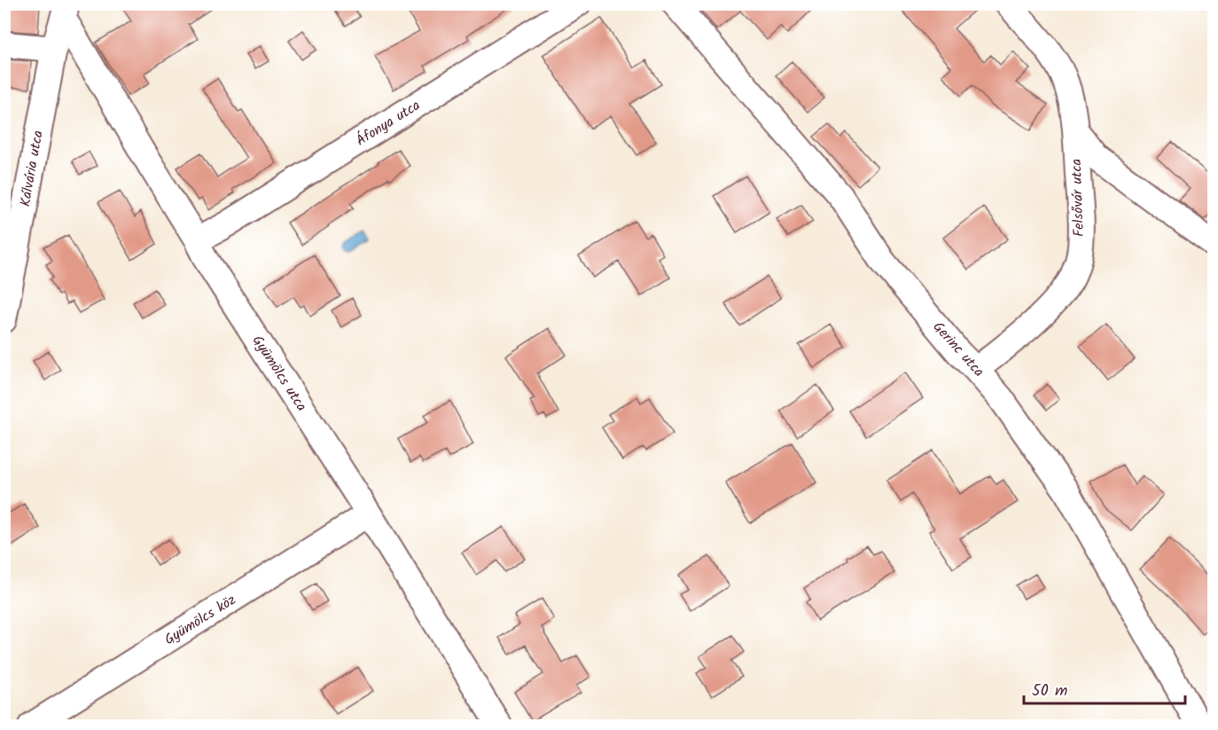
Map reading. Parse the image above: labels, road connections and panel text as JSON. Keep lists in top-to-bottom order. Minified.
{"streets":{"street":["Áfonya utca","Kálvária utca","Felsővár utca","Gerinc utca","Gyümölcs utca","Gyümölcs köz"]},"crossings":[["Áfonya utca","Gyümölcs utca"],["Kálvária utca","Gyümölcs utca"],["Felsővár utca","Gerinc utca"],["Gyümölcs utca","Gyümölcs köz"]],"scale_bar":"50 m"}
